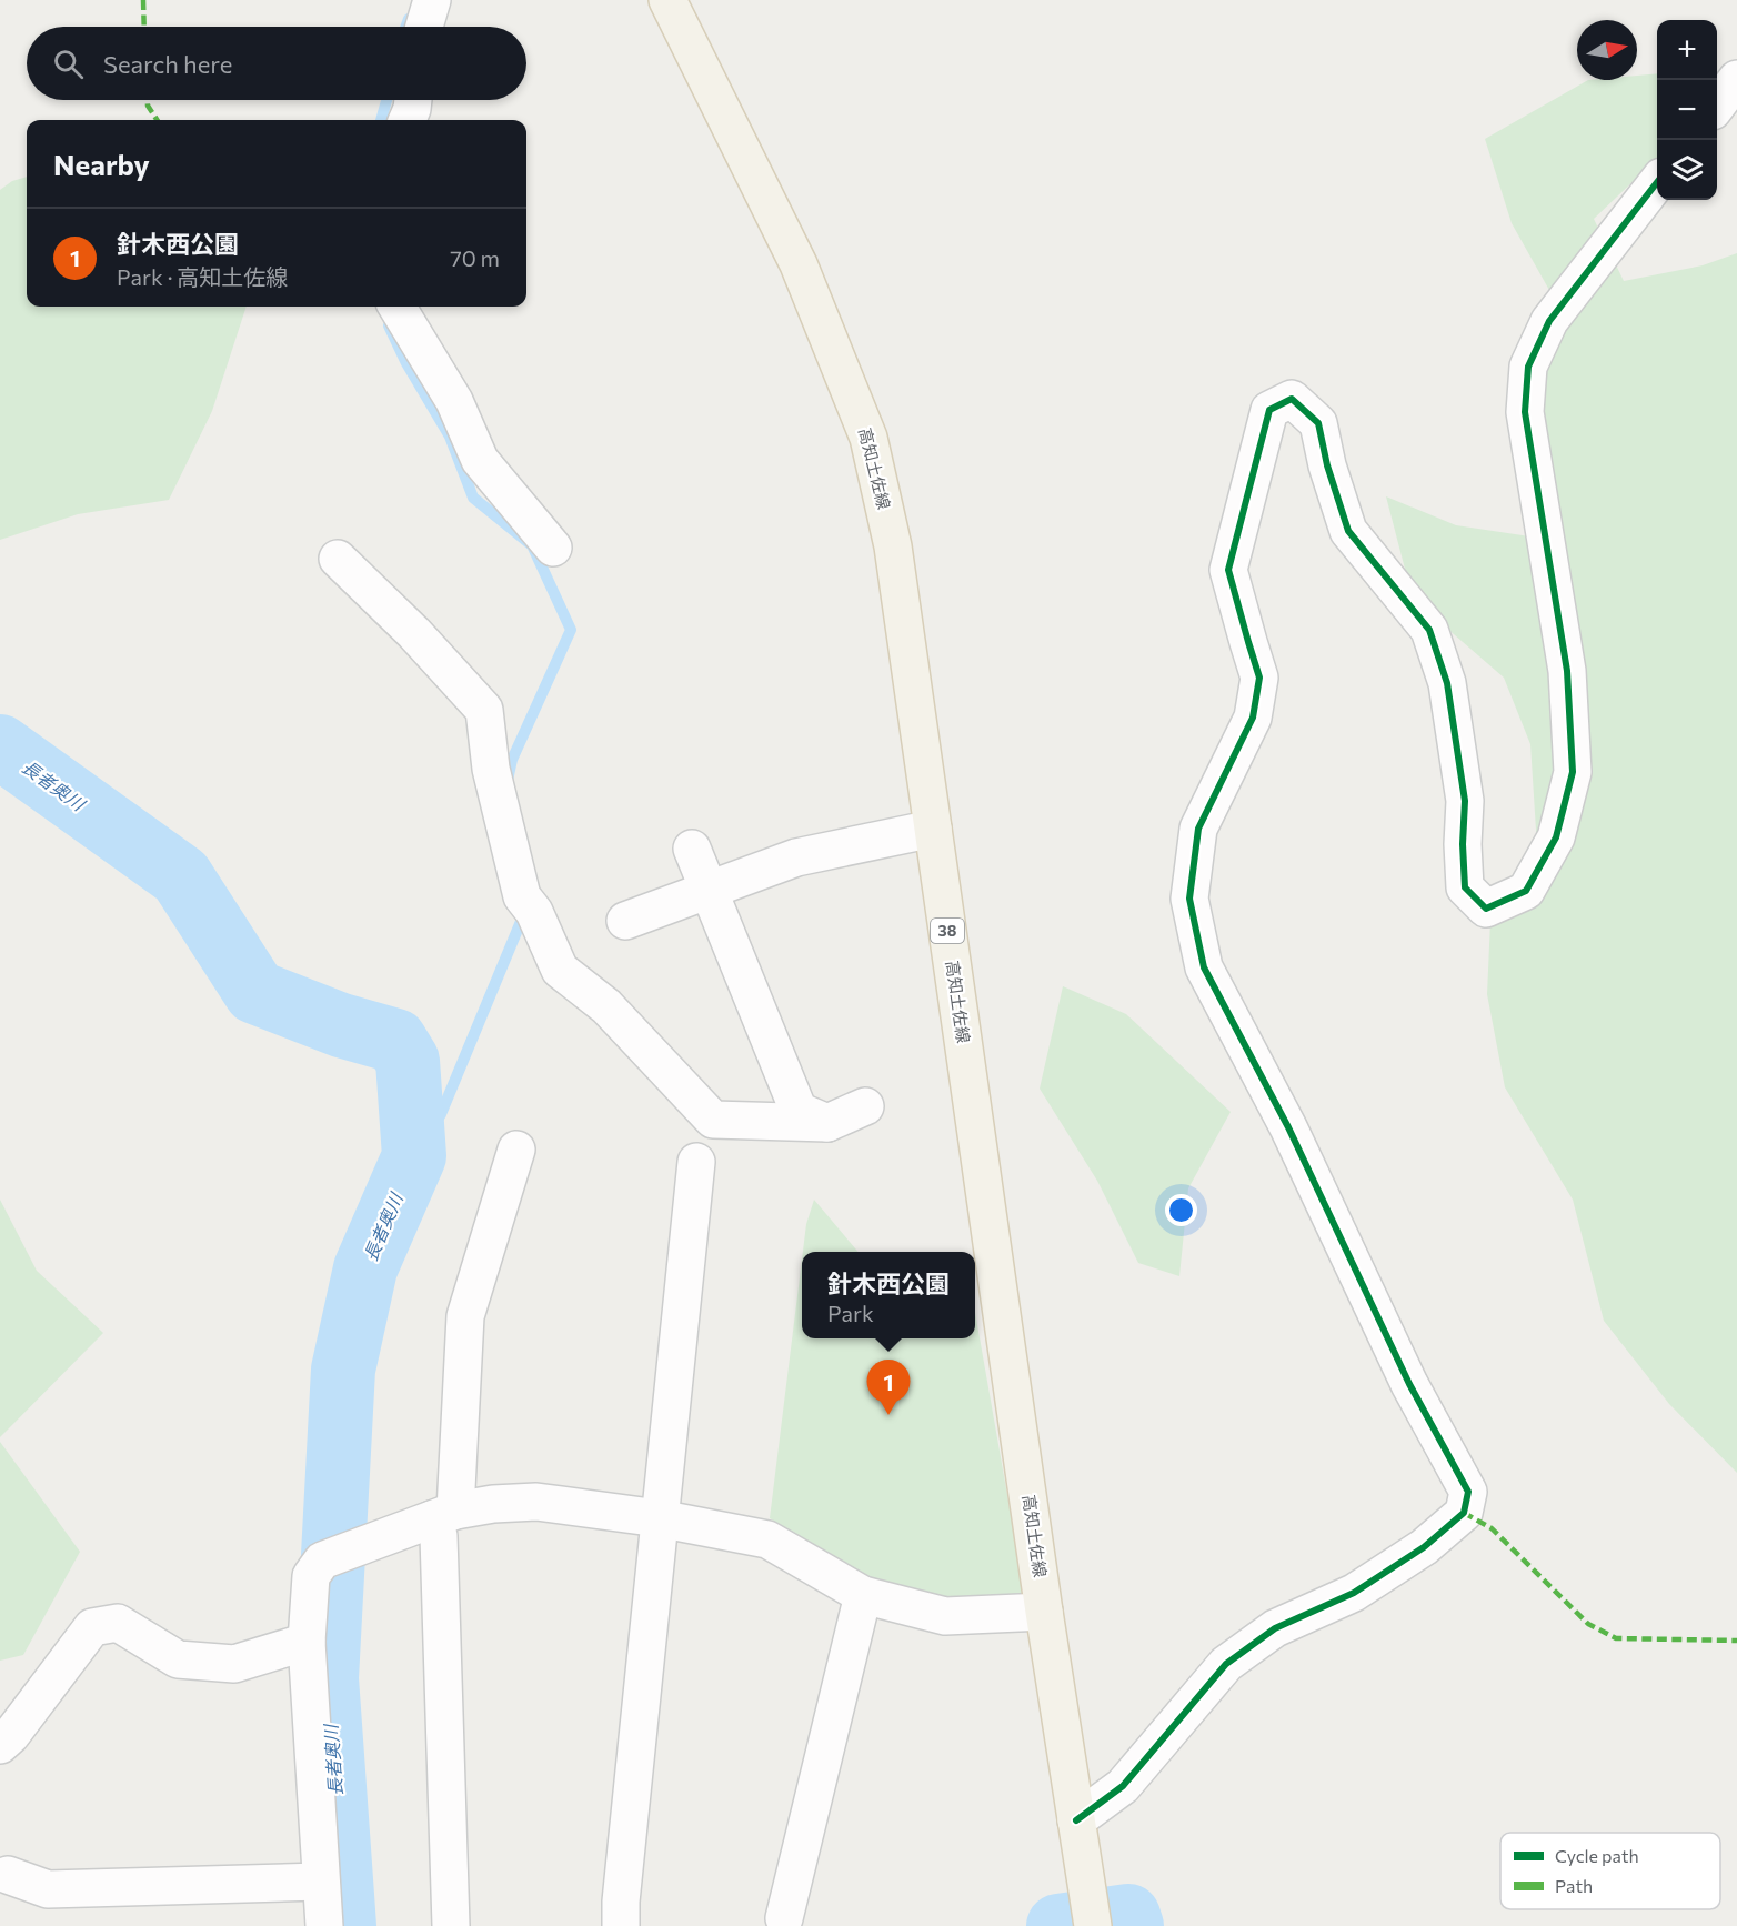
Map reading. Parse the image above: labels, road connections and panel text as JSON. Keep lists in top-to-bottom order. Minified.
{"streets":{"main road":["高知土佐線","38"]},"water":["長者奥川"],"legend":["Cycle path","Path"],"north":"right","page":{"map_buttons":["+","−"],"search":"Search here","heading":"Nearby","list":[{"mark":"1","name":"針木西公園","note":"Park · 高知土佐線","value":"70 m"}],"popup":["針木西公園","Park"],"pins":"1"}}
